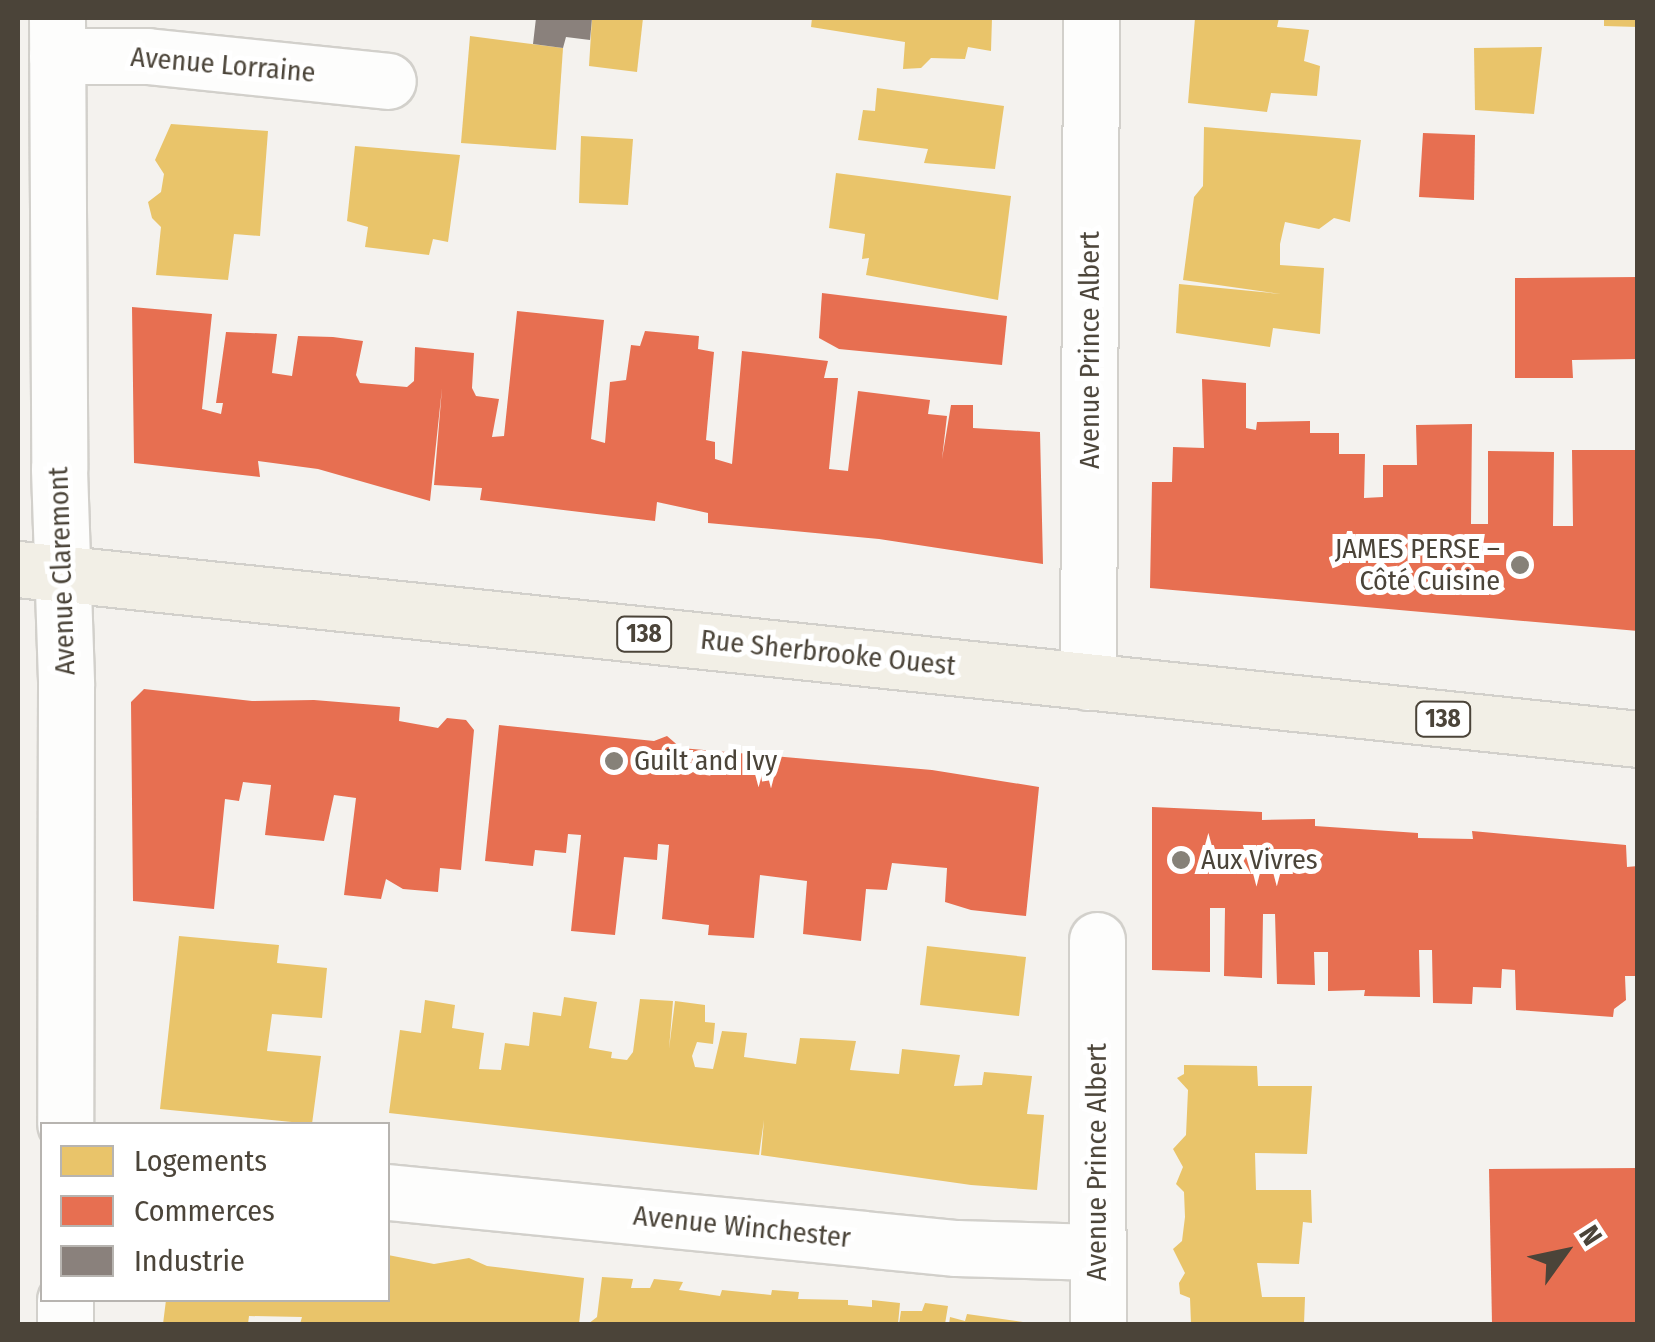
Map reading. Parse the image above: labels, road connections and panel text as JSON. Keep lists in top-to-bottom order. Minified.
{"streets":{"main road":["138","Rue Sherbrooke Ouest"],"street":["Avenue Lorraine","Avenue Prince Albert","Avenue Claremont","Avenue Winchester"]},"crossings":[["Avenue Lorraine","Avenue Claremont"],["Avenue Prince Albert","Rue Sherbrooke Ouest"],["Avenue Prince Albert","Avenue Winchester"],["Avenue Claremont","Rue Sherbrooke Ouest"]],"places":["JAMES PERSE – Côté Cuisine","Guilt and Ivy","Aux Vivres"],"legend":["Logements","Commerces","Industrie"],"north":"top right"}
